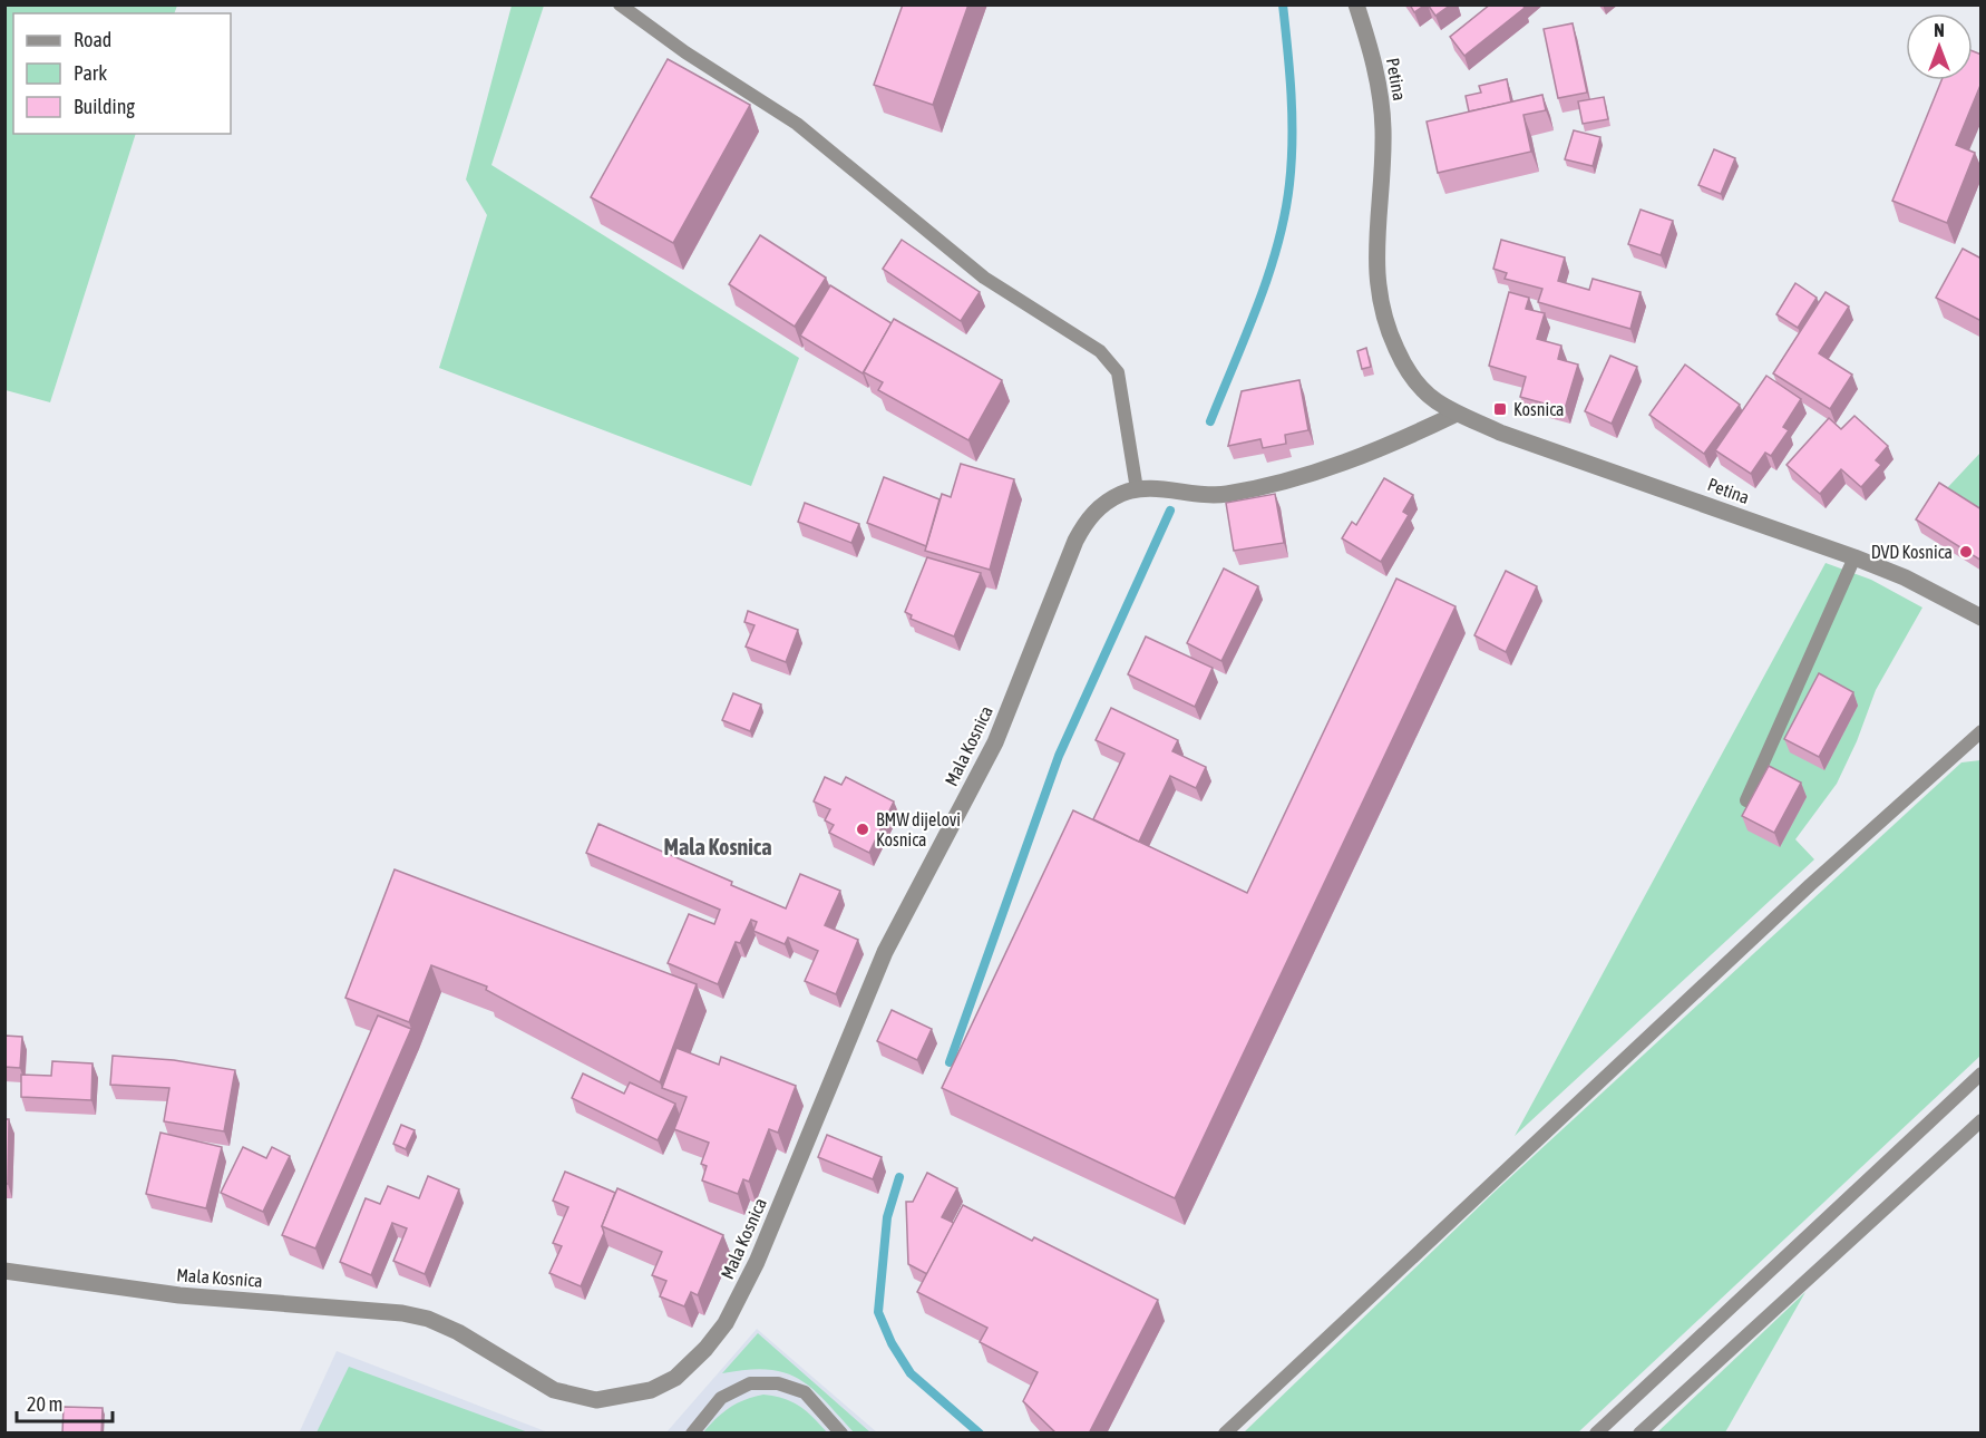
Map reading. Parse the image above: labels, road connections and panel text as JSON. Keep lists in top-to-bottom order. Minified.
{"streets":{"street":["Petina","Mala Kosnica"]},"districts":["Mala Kosnica"],"places":{"transit":["Kosnica"],"other":["DVD Kosnica","BMW dijelovi Kosnica"]},"legend":["Road","Park","Building"],"scale_bar":"20 m","north":"top"}
